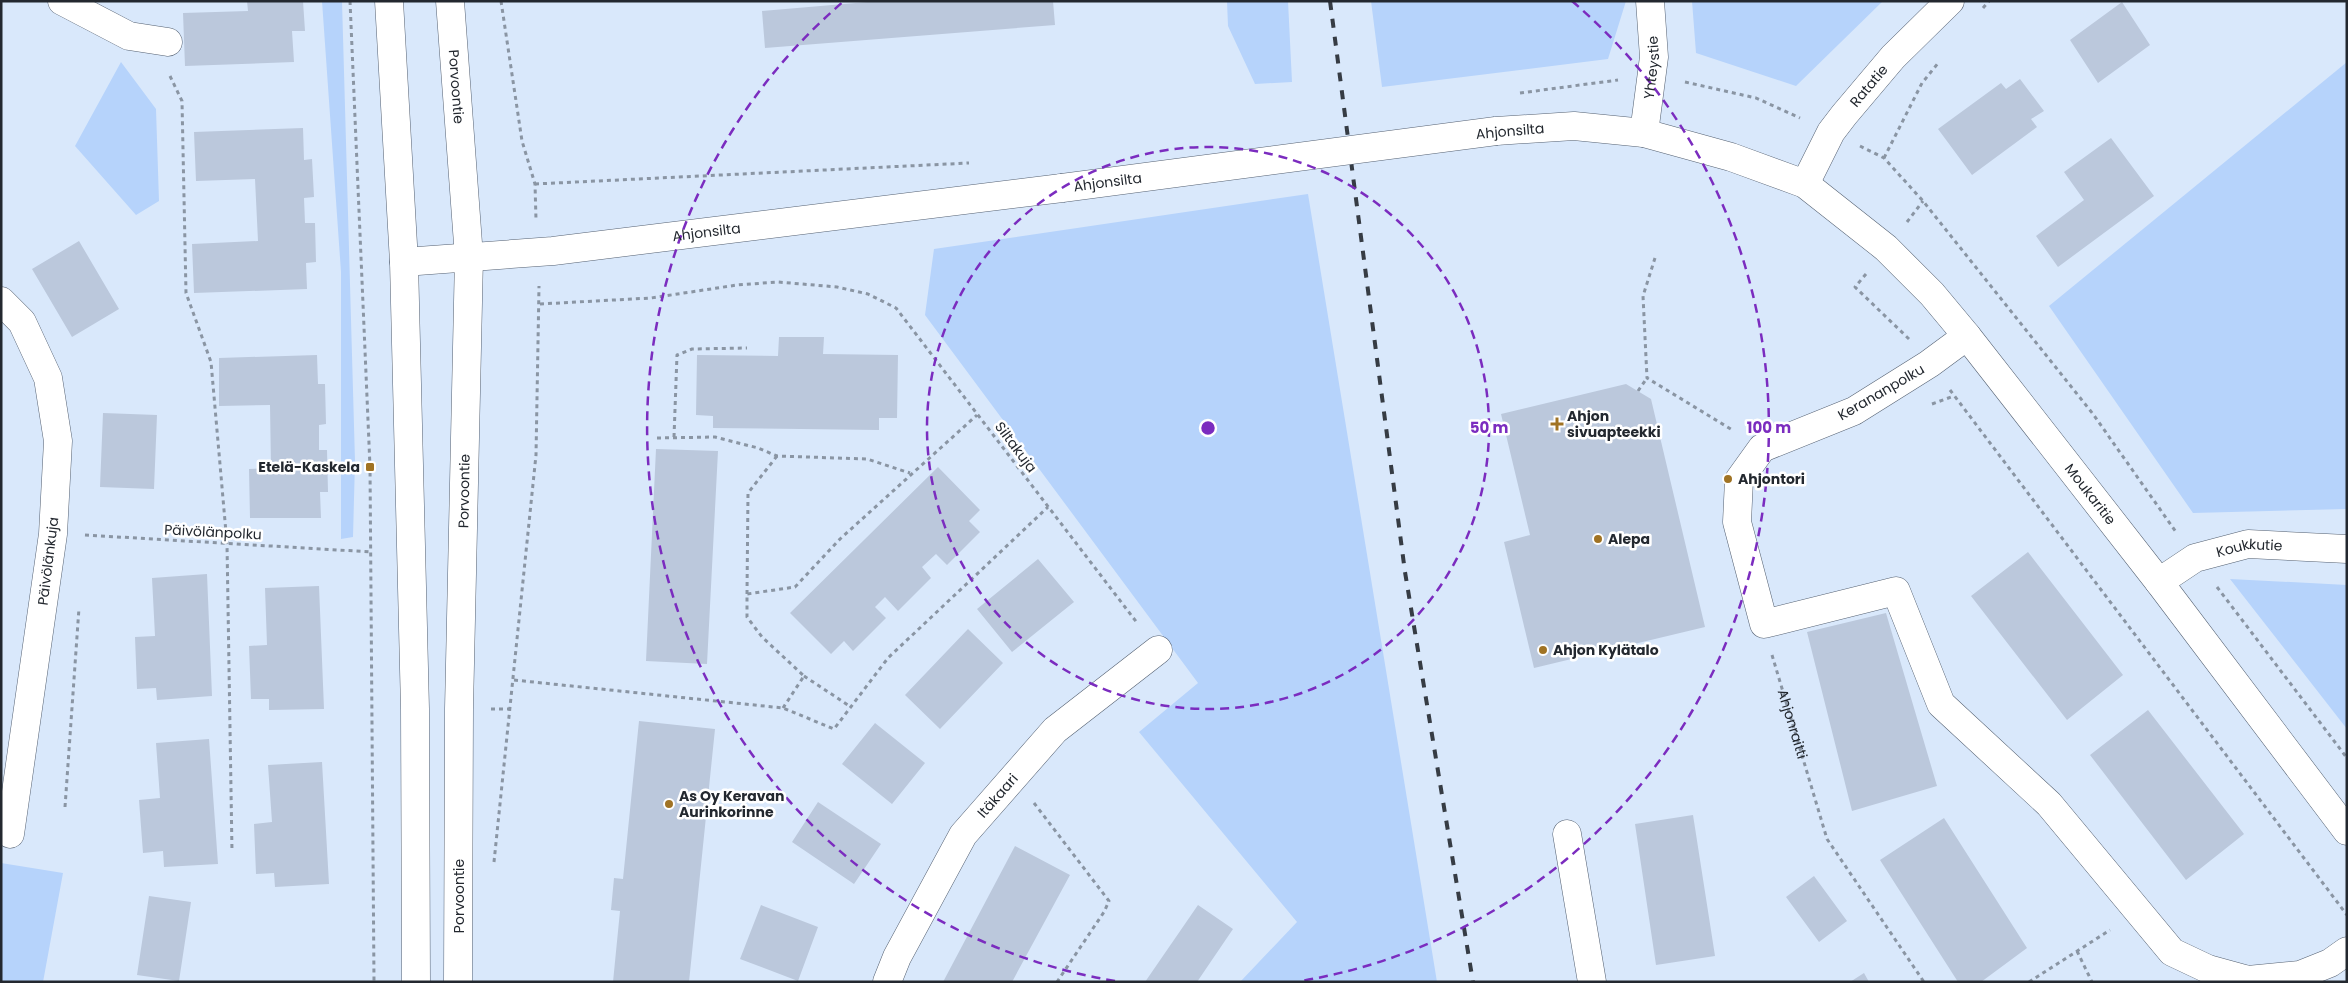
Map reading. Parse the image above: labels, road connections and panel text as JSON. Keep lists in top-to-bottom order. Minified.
{"streets":{"street":["Yhteystie","Ratatie","Porvoontie","Ahjonsilta","Kerananpolku","Moukaritie","Koukkutie","Päivölänkuja","Itäkaari"],"path":["Siltakuja","Päivölänpolku","Ahjonraitti"]},"crossings":[["Yhteystie","Ahjonsilta"],["Ratatie","Ahjonsilta"],["Ratatie","Moukaritie"],["Porvoontie","Ahjonsilta"],["Ahjonsilta","Moukaritie"],["Kerananpolku","Moukaritie"],["Siltakuja","Itäkaari"],["Moukaritie","Koukkutie"],["Päivölänpolku","Päivölänkuja"]],"places":{"health":["Ahjon sivuapteekki"],"transit":["Etelä-Kaskela"],"other":["Ahjontori","Alepa","Ahjon Kylätalo","As Oy Keravan Aurinkorinne"]},"rings":["50 m","100 m"]}
